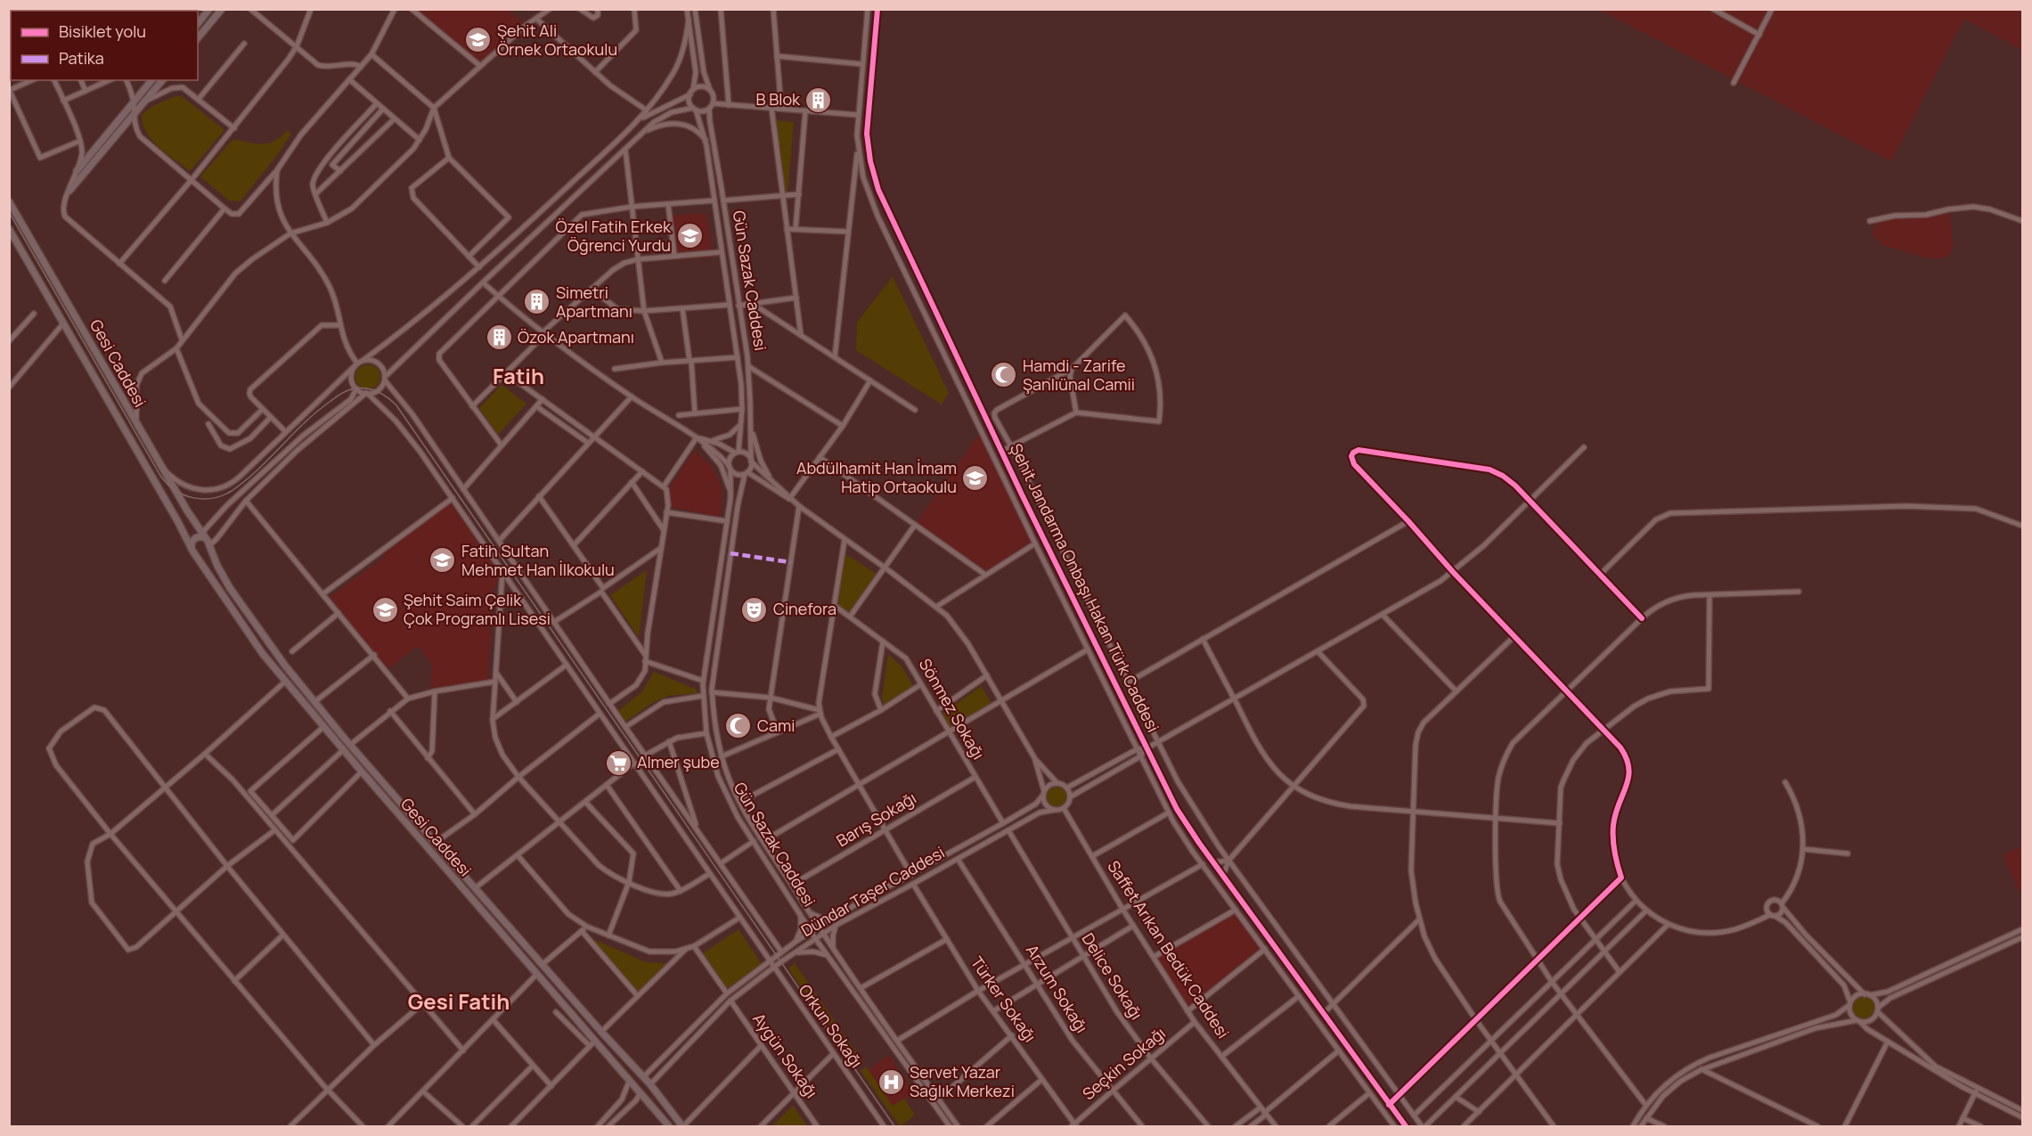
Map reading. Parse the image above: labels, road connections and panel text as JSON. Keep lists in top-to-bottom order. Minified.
{"streets":{"main road":["Gesi Caddesi"],"street":["Gün Sazak Caddesi","Şehit Jandarma Onbaşı Hakan Türk Caddesi","Sönmez Sokağı","Barış Sokağı","Dündar Taşer Caddesi","Saffet Arıkan Bedük Caddesi","Delice Sokağı","Arzum Sokağı","Türker Sokağı","Orkun Sokağı","Aygün Sokağı","Seçkin Sokağı"]},"crossings":[["Gün Sazak Caddesi","Barış Sokağı"],["Gün Sazak Caddesi","Dündar Taşer Caddesi"],["Gesi Caddesi","Dündar Taşer Caddesi"],["Sönmez Sokağı","Barış Sokağı"],["Sönmez Sokağı","Dündar Taşer Caddesi"],["Dündar Taşer Caddesi","Saffet Arıkan Bedük Caddesi"],["Dündar Taşer Caddesi","Delice Sokağı"],["Dündar Taşer Caddesi","Arzum Sokağı"],["Dündar Taşer Caddesi","Türker Sokağı"],["Dündar Taşer Caddesi","Orkun Sokağı"],["Dündar Taşer Caddesi","Aygün Sokağı"],["Saffet Arıkan Bedük Caddesi","Seçkin Sokağı"],["Delice Sokağı","Seçkin Sokağı"],["Arzum Sokağı","Seçkin Sokağı"],["Türker Sokağı","Seçkin Sokağı"]],"districts":["Fatih","Gesi Fatih"],"places":{"school or university":["Şehit Ali Örnek Ortaokulu","Özel Fatih Erkek Öğrenci Yurdu","Abdülhamit Han İmam Hatip Ortaokulu","Fatih Sultan Mehmet Han İlkokulu","Şehit Saim Çelik Çok Programlı Lisesi"],"building":["B Blok","Simetri Apartmanı","Özok Apartmanı"],"mosque":["Hamdi - Zarife Şanlıünal Camii","Cami"],"theatre":["Cinefora"],"supermarket":["Almer şube"],"hospital":["Servet Yazar Sağlık Merkezi"]},"legend":["Bisiklet yolu","Patika"]}
